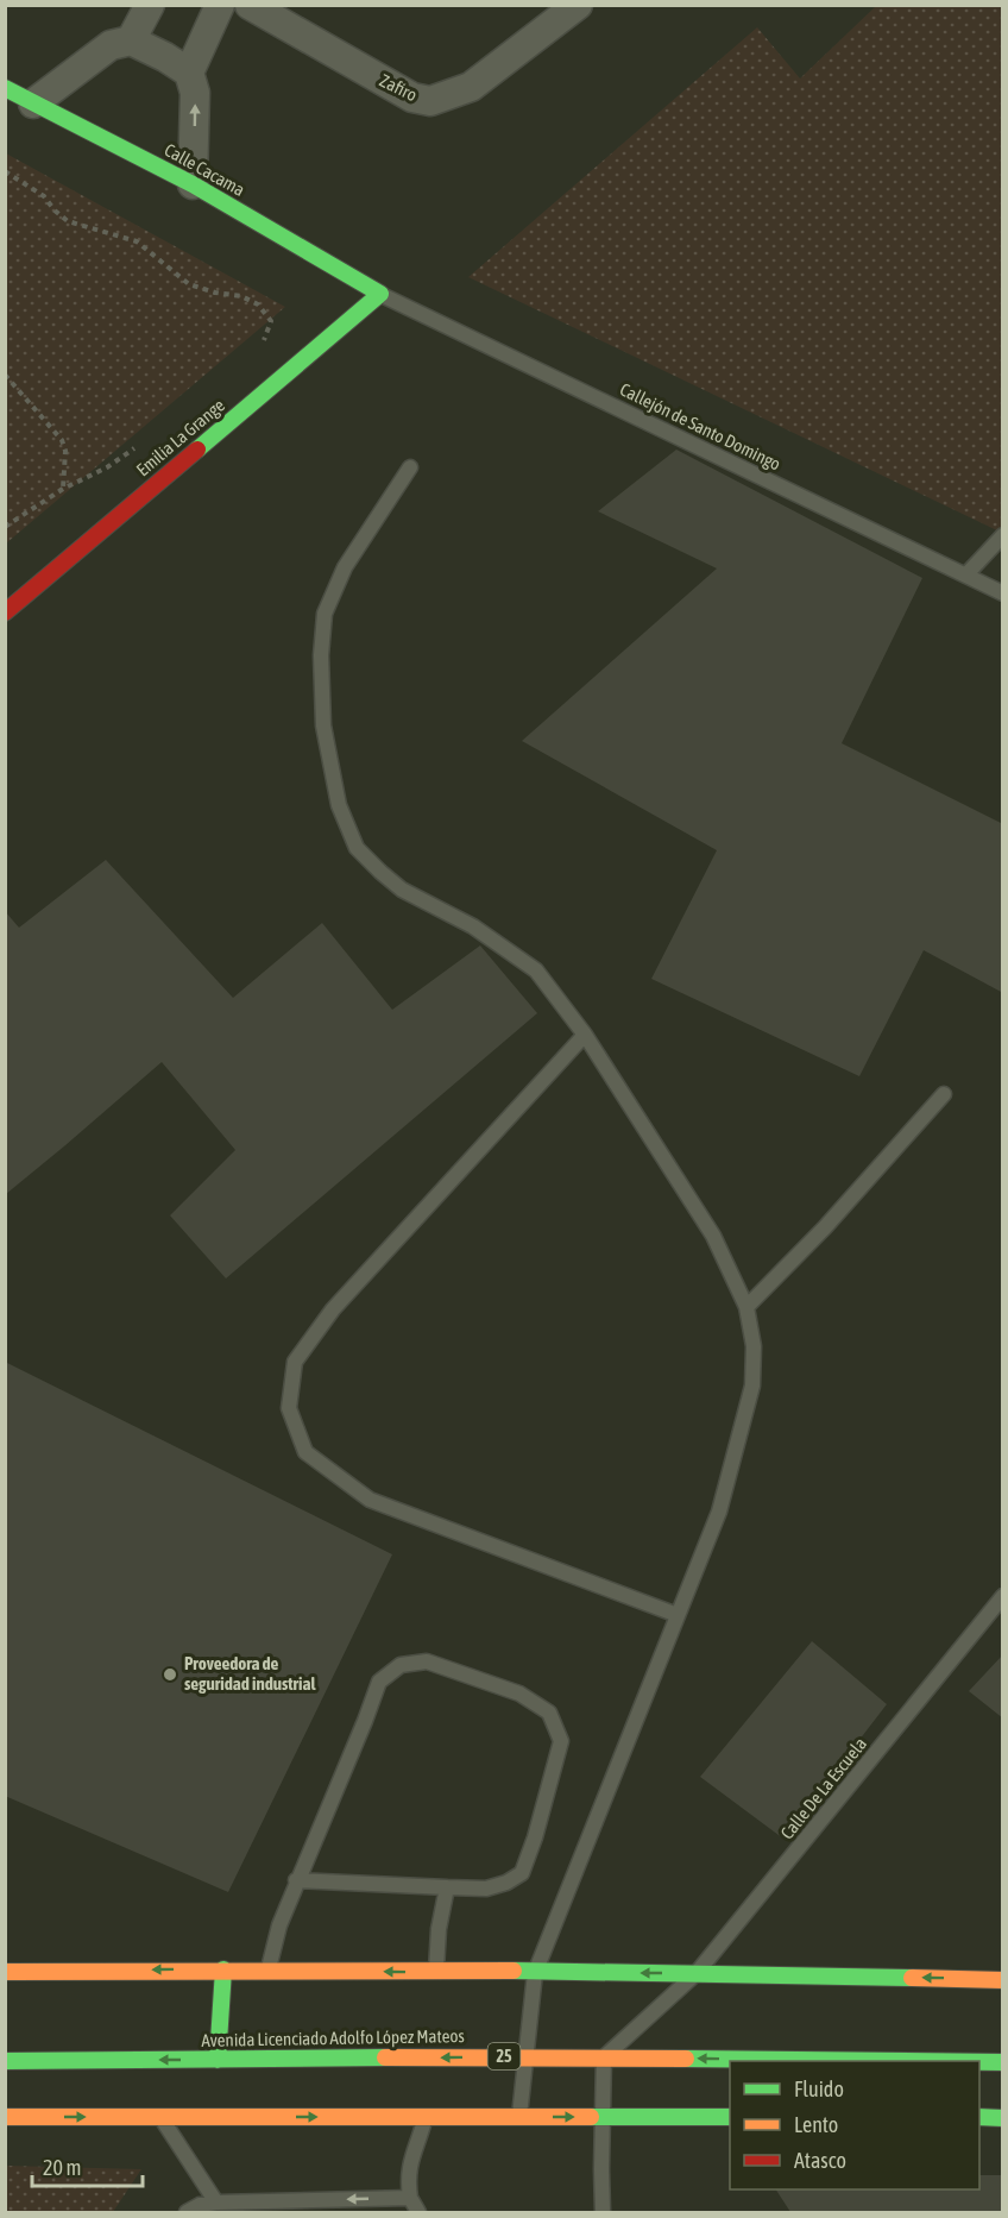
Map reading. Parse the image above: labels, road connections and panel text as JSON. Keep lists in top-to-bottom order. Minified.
{"streets":{"street":["Zafiro","Calle Cacama","Emilia La Grange","Avenida Licenciado Adolfo López Mateos","25"],"lane":["Callejón de Santo Domingo","Calle De La Escuela"]},"crossings":[["Calle Cacama","Callejón de Santo Domingo"],["Calle Cacama","Emilia La Grange"],["Callejón de Santo Domingo","Emilia La Grange"],["Calle De La Escuela","Avenida Licenciado Adolfo López Mateos"]],"places":["Proveedora de seguridad industrial"],"legend":["Fluido","Lento","Atasco"],"scale_bar":"20 m"}
